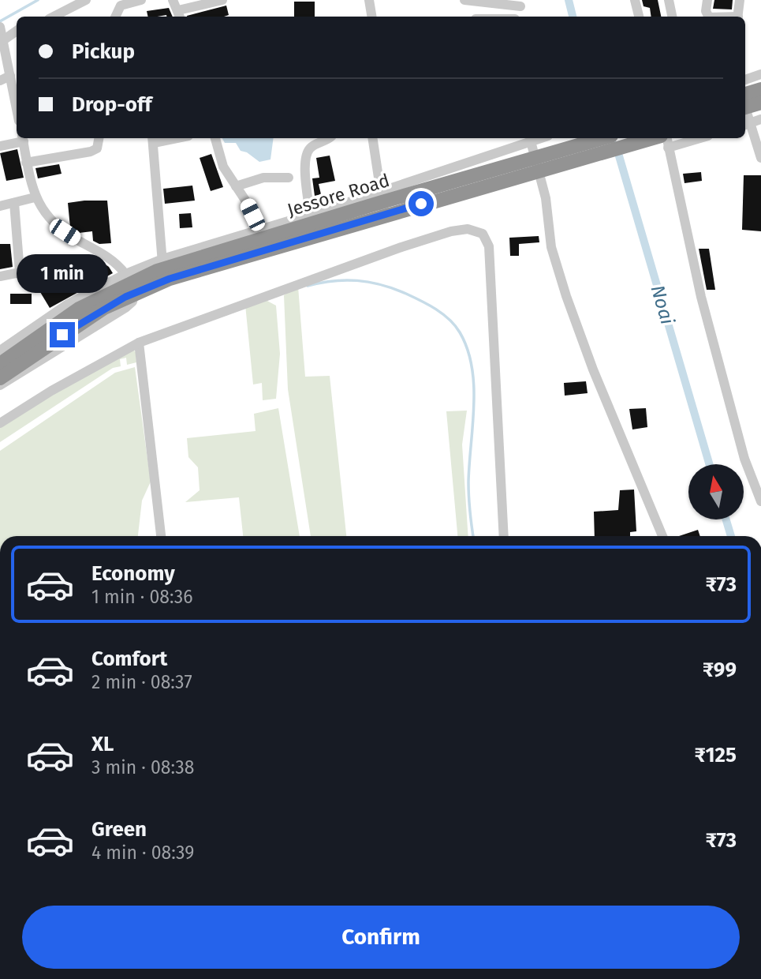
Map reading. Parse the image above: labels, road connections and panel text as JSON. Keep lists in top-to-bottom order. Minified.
{"streets":{"highway":["Jessore Road"]},"water":["Noai"],"north":"top","page":{"banner":["Pickup","Drop-off"],"bubble":"1 min","list":[{"name":"Economy","note":"1 min · 08:36","value":"₹73"},{"name":"Comfort","note":"2 min · 08:37","value":"₹99"},{"name":"XL","note":"3 min · 08:38","value":"₹125"},{"name":"Green","note":"4 min · 08:39","value":"₹73"}],"buttons":"Confirm"}}
